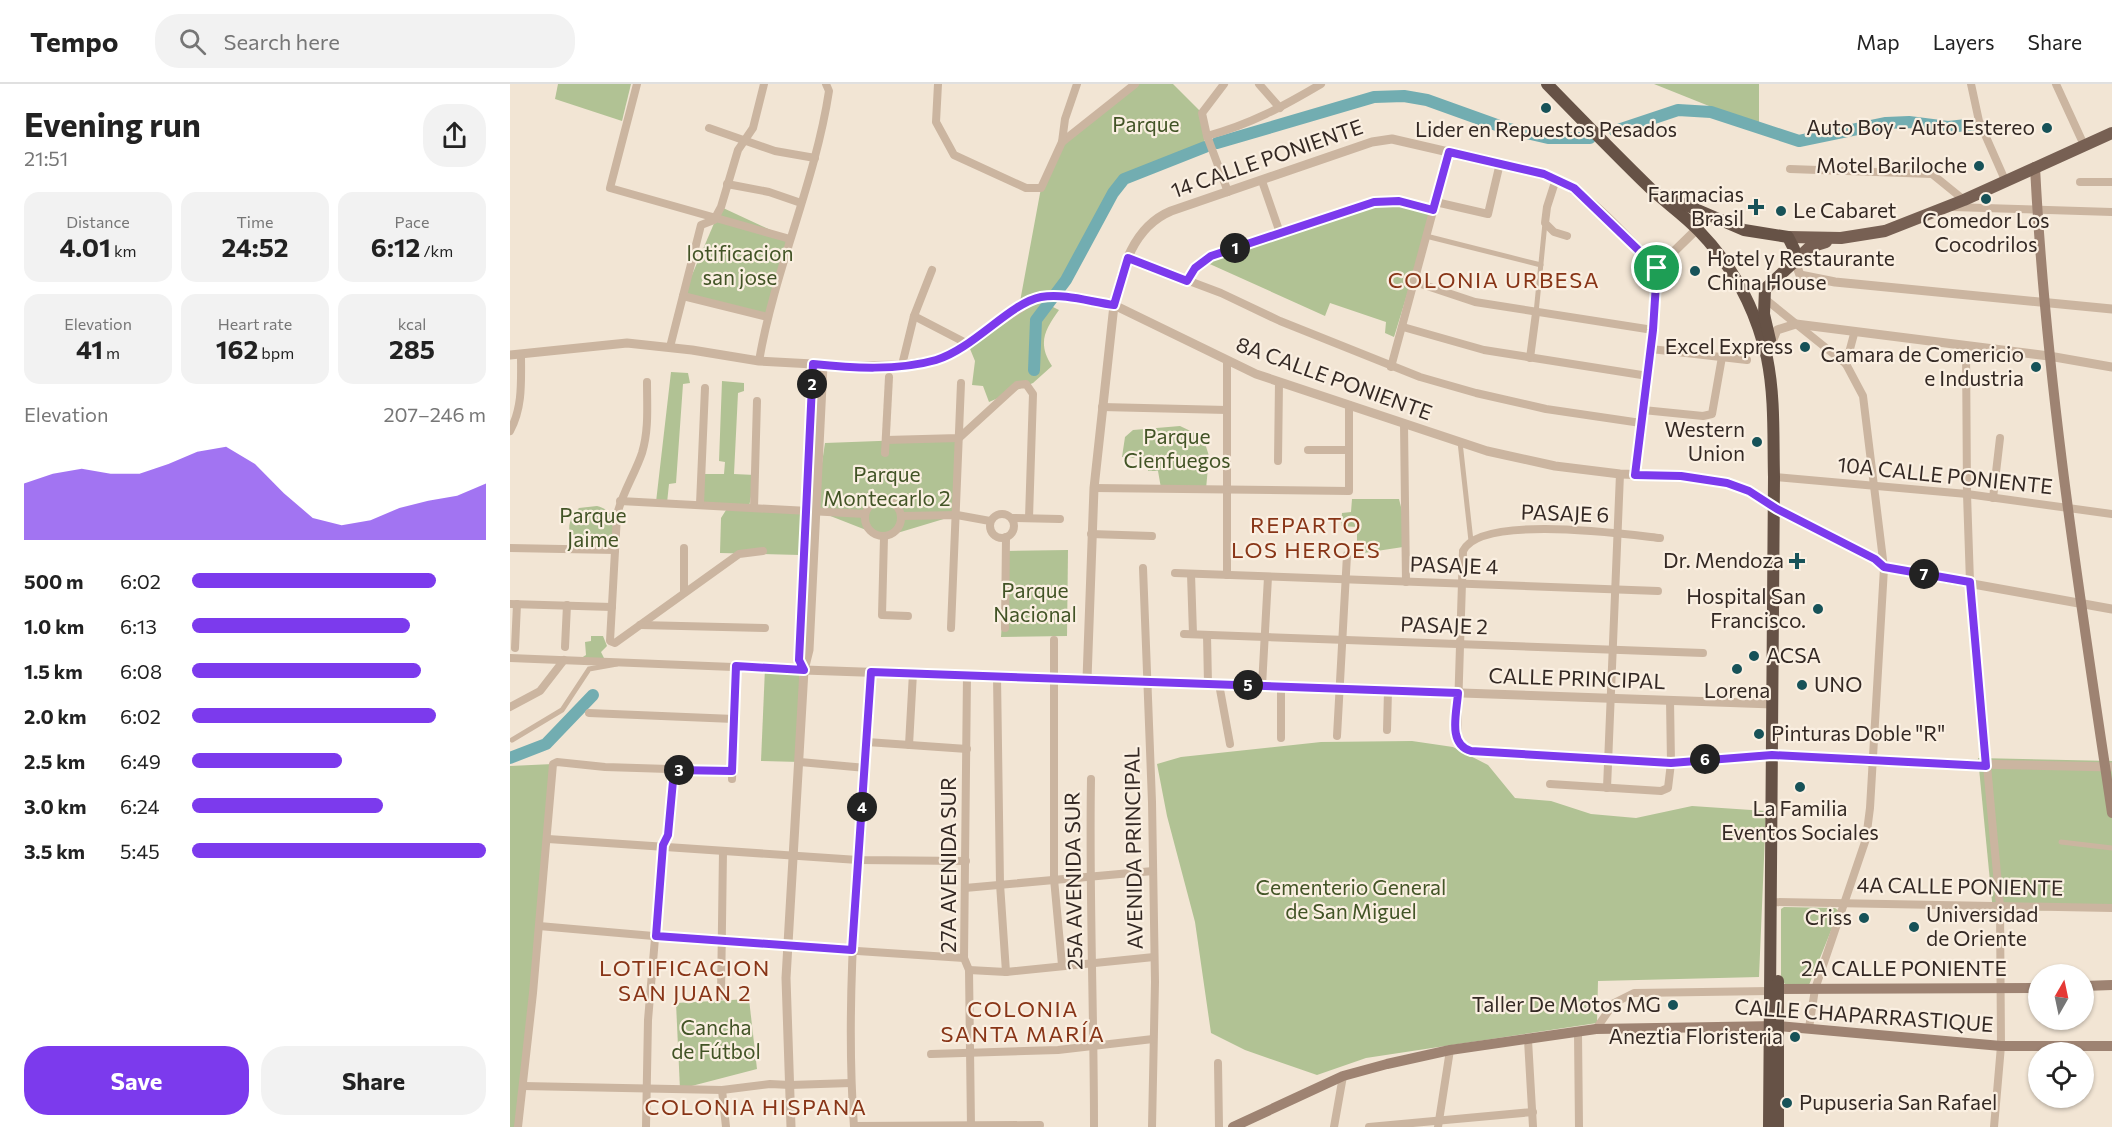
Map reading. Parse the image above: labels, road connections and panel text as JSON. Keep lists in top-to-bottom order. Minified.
{"streets":{"main road":["2A CALLE PONIENTE","CALLE CHAPARRASTIQUE"],"street":["14 CALLE PONIENTE","8A CALLE PONIENTE","10A CALLE PONIENTE","PASAJE 6","PASAJE 4","PASAJE 2","CALLE PRINCIPAL","AVENIDA PRINCIPAL","27A AVENIDA SUR","25A AVENIDA SUR","4A CALLE PONIENTE"]},"crossings":[["PASAJE 4","PASAJE 2"],["CALLE PRINCIPAL","AVENIDA PRINCIPAL"],["CALLE PRINCIPAL","27A AVENIDA SUR"],["2A CALLE PONIENTE","CALLE CHAPARRASTIQUE"]],"districts":["COLONIA URBESA","REPARTO LOS HEROES","LOTIFICACION SAN JUAN 2","COLONIA SANTA MARÍA","COLONIA HISPANA"],"parks":["Parque","lotificacion san jose","Parque Cienfuegos","Parque Montecarlo 2","Parque Jaime","Parque Nacional","Cementerio General de San Miguel","Cancha de Fútbol"],"places":{"other":["Lider en Repuestos Pesados","Auto Boy - Auto Estereo","Motel Bariloche","Comedor Los Cocodrilos","Le Cabaret","Hotel y Restaurante China House","Excel Express","Camara de Comericio e Industria","Western Union","Hospital San Francisco.","ACSA","Lorena","UNO","Pinturas Doble \"R\"","La Familia Eventos Sociales","Criss","Universidad de Oriente","Taller De Motos MG","Aneztia Floristeria","Pupuseria San Rafael"],"health":["Farmacias Brasil","Dr. Mendoza"]},"north":"top","page":{"header":"Tempo","search":"Search here","nav":["Map","Layers","Share"],"heading":["Evening run","21:51"],"stats":[["Distance","4.01 km"],["Time","24:52"],["Pace","6:12 /km"],["Elevation","41 m"],["Heart rate","162 bpm"],["kcal","285"]],"pins":["1","2","7","5","6","3","4"],"chart":["Elevation","207–246 m"],"list":[{"name":"500 m","note":"6:02"},{"name":"1.0 km","note":"6:13"},{"name":"1.5 km","note":"6:08"},{"name":"2.0 km","note":"6:02"},{"name":"2.5 km","note":"6:49"},{"name":"3.0 km","note":"6:24"},{"name":"3.5 km","note":"5:45"}],"buttons":["Save","Share"]}}
